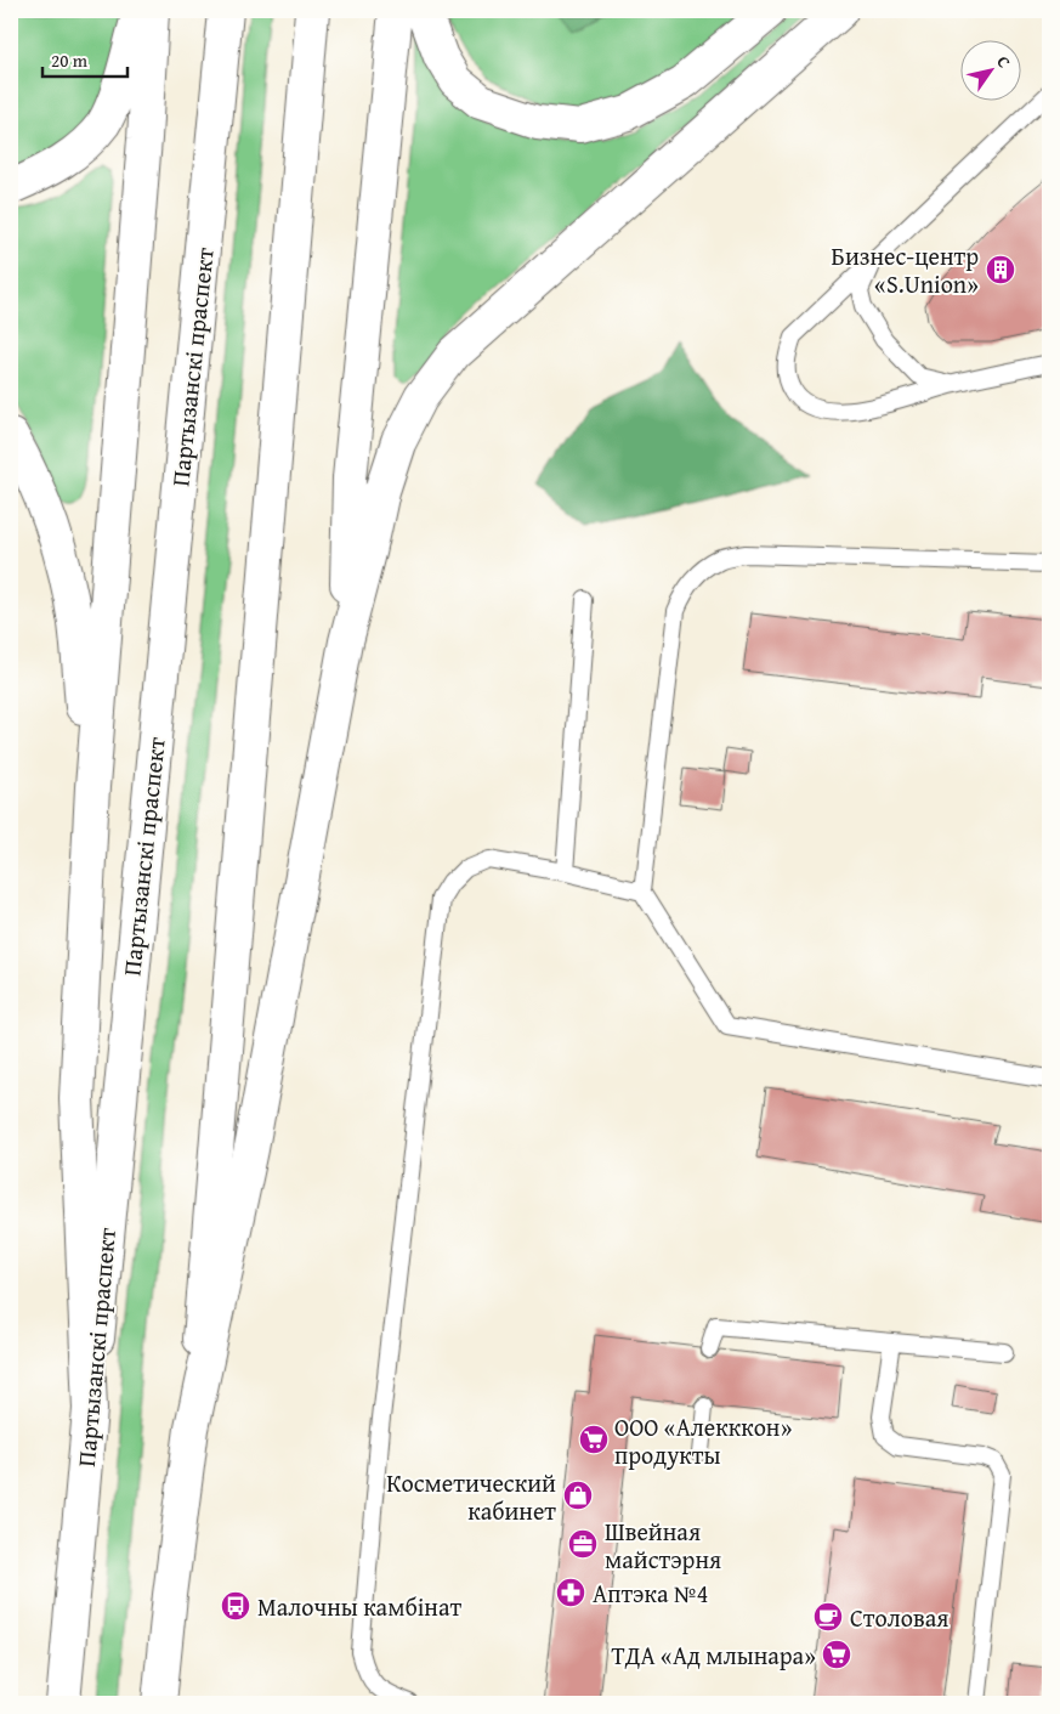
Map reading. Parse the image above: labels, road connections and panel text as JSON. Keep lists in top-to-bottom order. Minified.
{"streets":{"main road":["Партызанскі праспект"]},"places":{"building":["Бизнес-центр «S.Union»"],"supermarket":["ООО «Алекккон» продукты","ТДА «Ад млынара»"],"shop":["Косметический кабинет"],"office":["Швейная майстэрня"],"pharmacy":["Аптэка №4"],"bus stop":["Малочны камбінат"],"cafe":["Столовая"]},"scale_bar":"20 m","north":"top right"}
